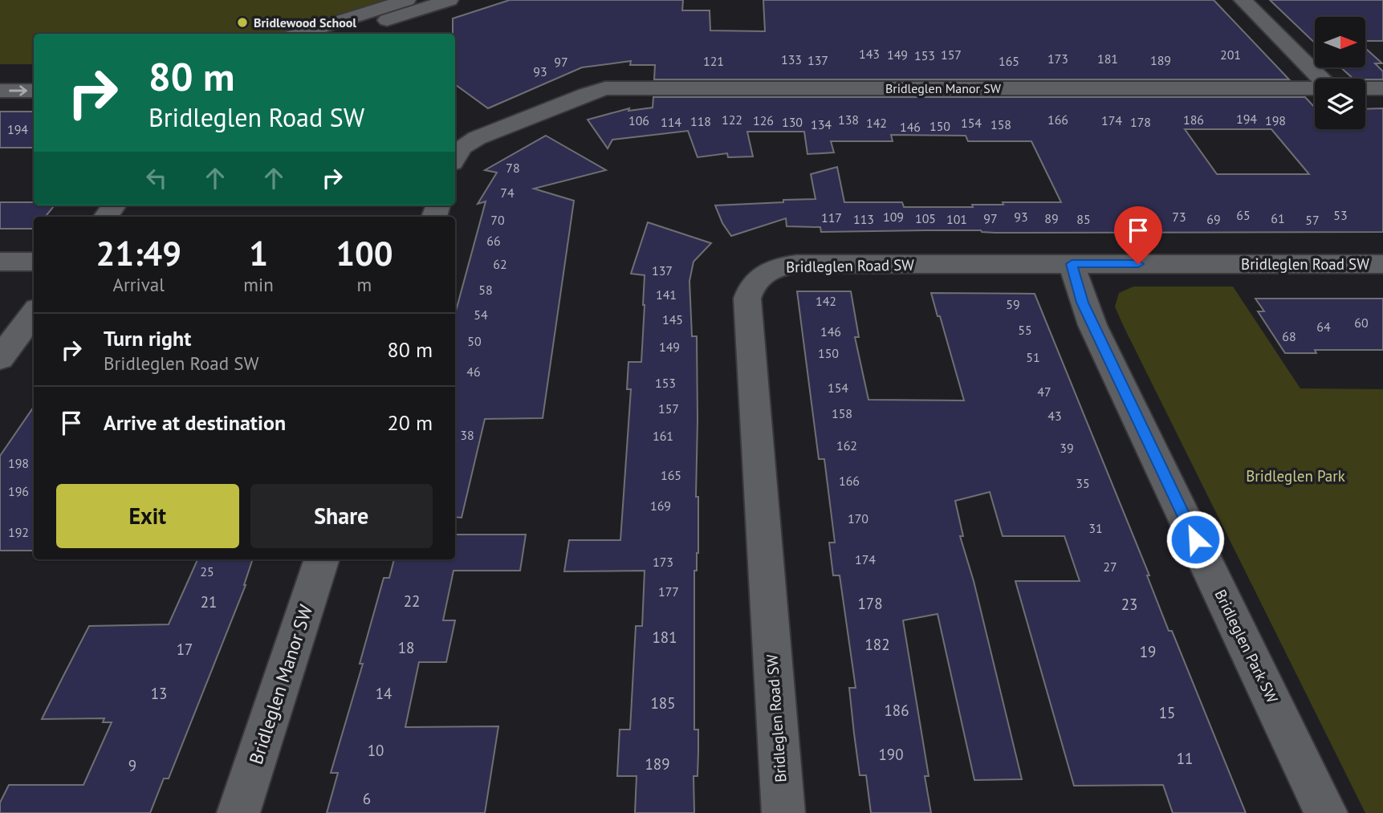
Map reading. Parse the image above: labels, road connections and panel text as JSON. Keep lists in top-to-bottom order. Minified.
{"streets":{"street":["Bridleglen Manor SW","Bridleglen Road SW","Bridleglen Park SW"]},"crossings":[["Bridleglen Road SW","Bridleglen Park SW"]],"parks":["Bridleglen Park"],"places":["Bridlewood School"],"house_numbers":["143","149","157","201","153","173","181","133","137","189","121","165","97","93","194","122","138","166","186","106","126","174","198","118","114","130","178","142","154","134","158","150","146","194","78","74","65","53","109","93","73","117","105","97","89","61","113","101","85","69","70","57","66","62","137","58","141","142","59","54","145","60","64","55","146","68","50","149","150","51","46","153","154","47","157","158","43","38","161","162","39","198","165","166","35","196","169","170","31","192","174","173","27","25","177","22","21","178","23","181","182","18","17","19","13","14","185","186","15","10","190","11","189","9","6"],"north":"right","page":{"turn":["80 m","Bridleglen Road SW"],"eta":["21:49","Arrival","1","min","100","m"],"list":[{"name":"Turn right","note":"Bridleglen Road SW","value":"80 m"},{"name":"Arrive at destination","value":"20 m"}],"buttons":["Exit","Share"]}}
